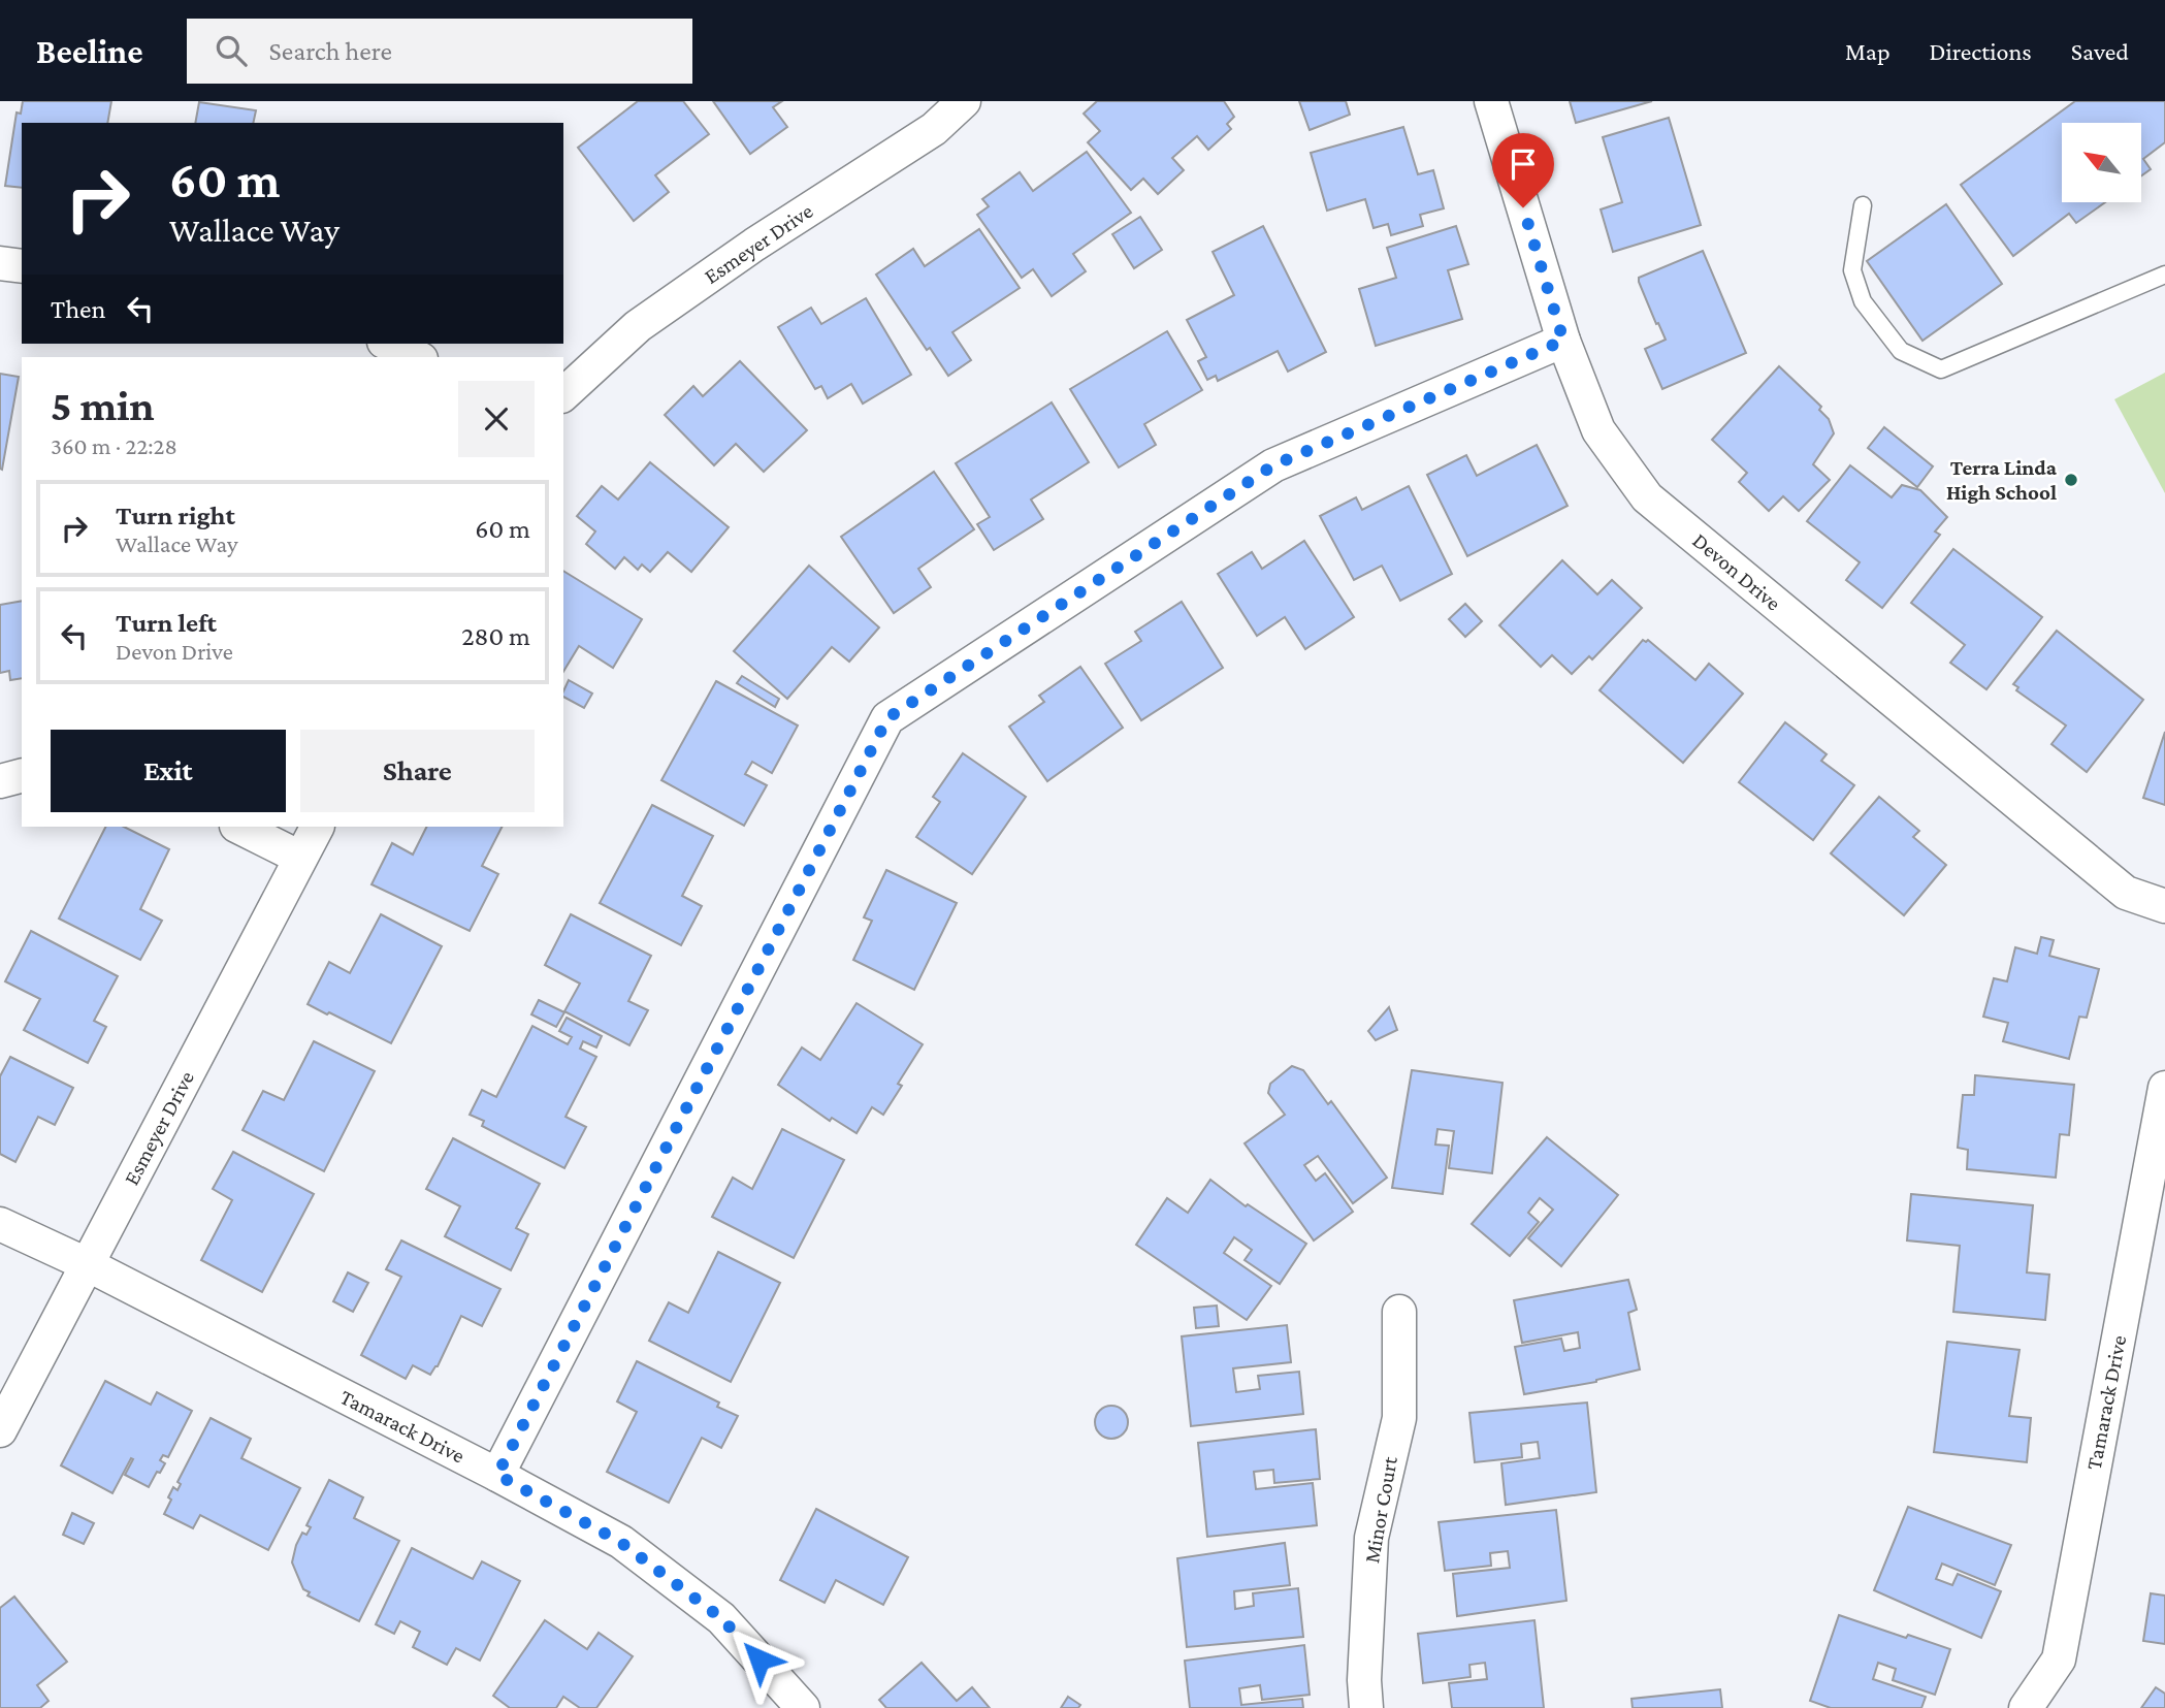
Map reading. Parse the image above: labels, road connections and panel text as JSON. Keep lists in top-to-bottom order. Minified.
{"streets":{"street":["Esmeyer Drive","Devon Drive","Tamarack Drive","Minor Court"]},"crossings":[["Esmeyer Drive","Tamarack Drive"]],"places":["Terra Linda High School"],"north":"top left","page":{"header":"Beeline","search":"Search here","nav":["Map","Directions","Saved"],"turn":["60 m","Wallace Way"],"then":"Then","heading":["5 min","360 m · 22:28"],"list":[{"name":"Turn right","note":"Wallace Way","value":"60 m"},{"name":"Turn left","note":"Devon Drive","value":"280 m"}],"buttons":["Exit","Share"]}}
